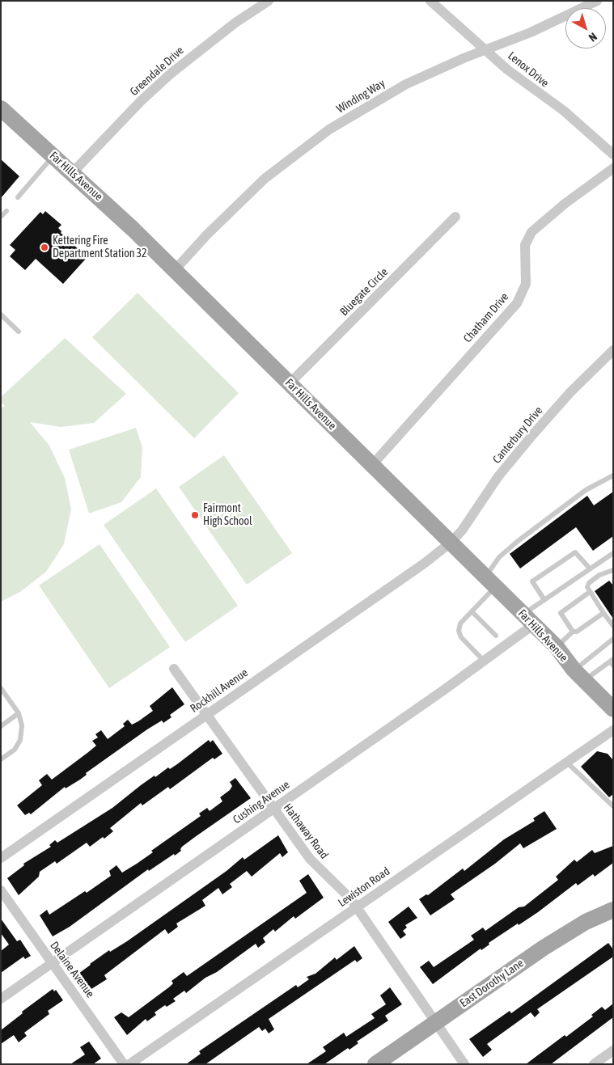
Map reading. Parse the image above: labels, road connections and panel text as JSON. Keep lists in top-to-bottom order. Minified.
{"streets":{"main road":["Far Hills Avenue","East Dorothy Lane"],"street":["Lenox Drive","Greendale Drive","Winding Way","Bluegate Circle","Chatham Drive","Canterbury Drive","Rockhill Avenue","Cushing Avenue","Hathaway Road","Lewiston Road","Delaine Avenue"]},"crossings":[["Lenox Drive","Winding Way"],["Greendale Drive","Far Hills Avenue"],["Winding Way","Far Hills Avenue"],["Far Hills Avenue","Bluegate Circle"],["Far Hills Avenue","Chatham Drive"],["Far Hills Avenue","Canterbury Drive"],["Far Hills Avenue","Rockhill Avenue"],["Far Hills Avenue","Cushing Avenue"],["Canterbury Drive","Rockhill Avenue"],["Rockhill Avenue","Hathaway Road"],["Cushing Avenue","Hathaway Road"],["Cushing Avenue","Delaine Avenue"],["Hathaway Road","Lewiston Road"],["Hathaway Road","East Dorothy Lane"]],"places":["Kettering Fire Department Station 32","Fairmont High School"],"north":"bottom right"}
